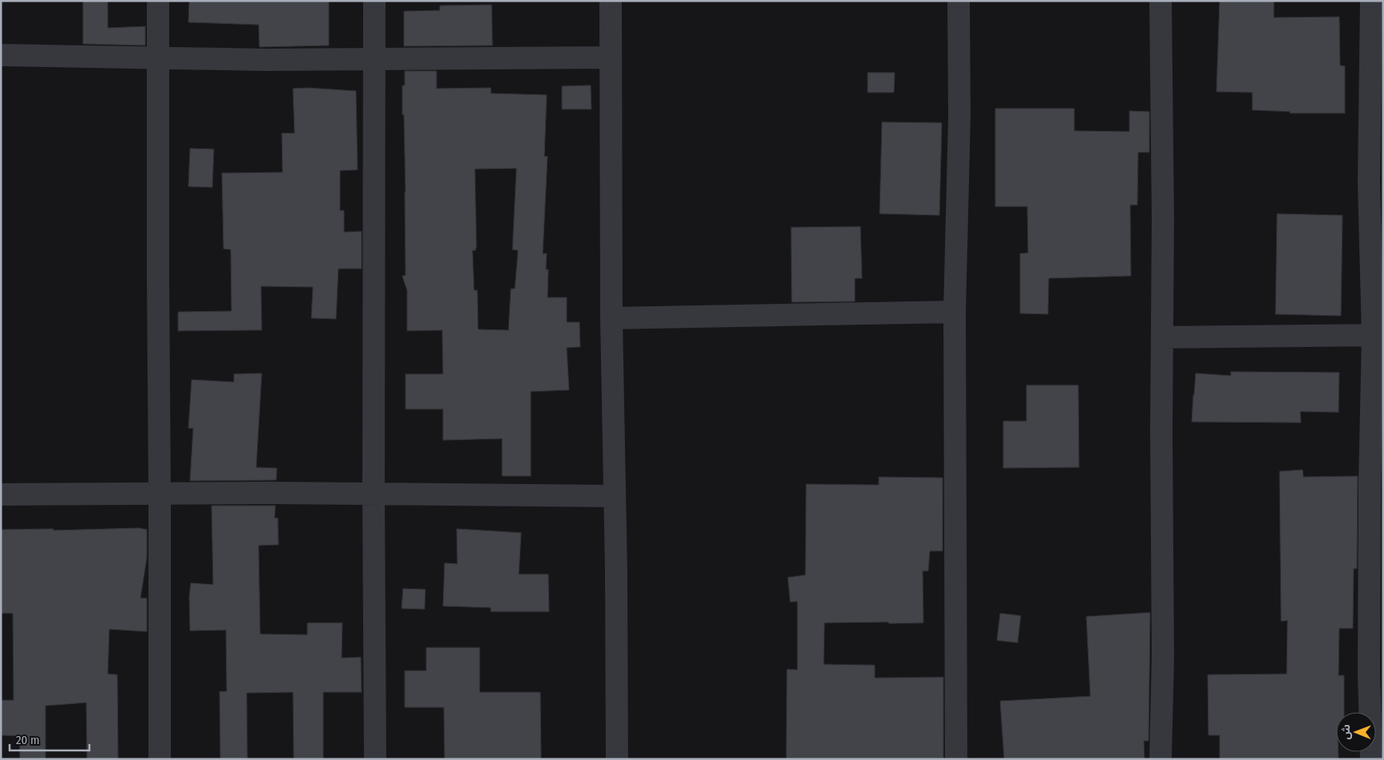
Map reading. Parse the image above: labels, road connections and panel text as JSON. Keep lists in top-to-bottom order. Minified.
{"scale_bar":"20 m","north":"left"}
